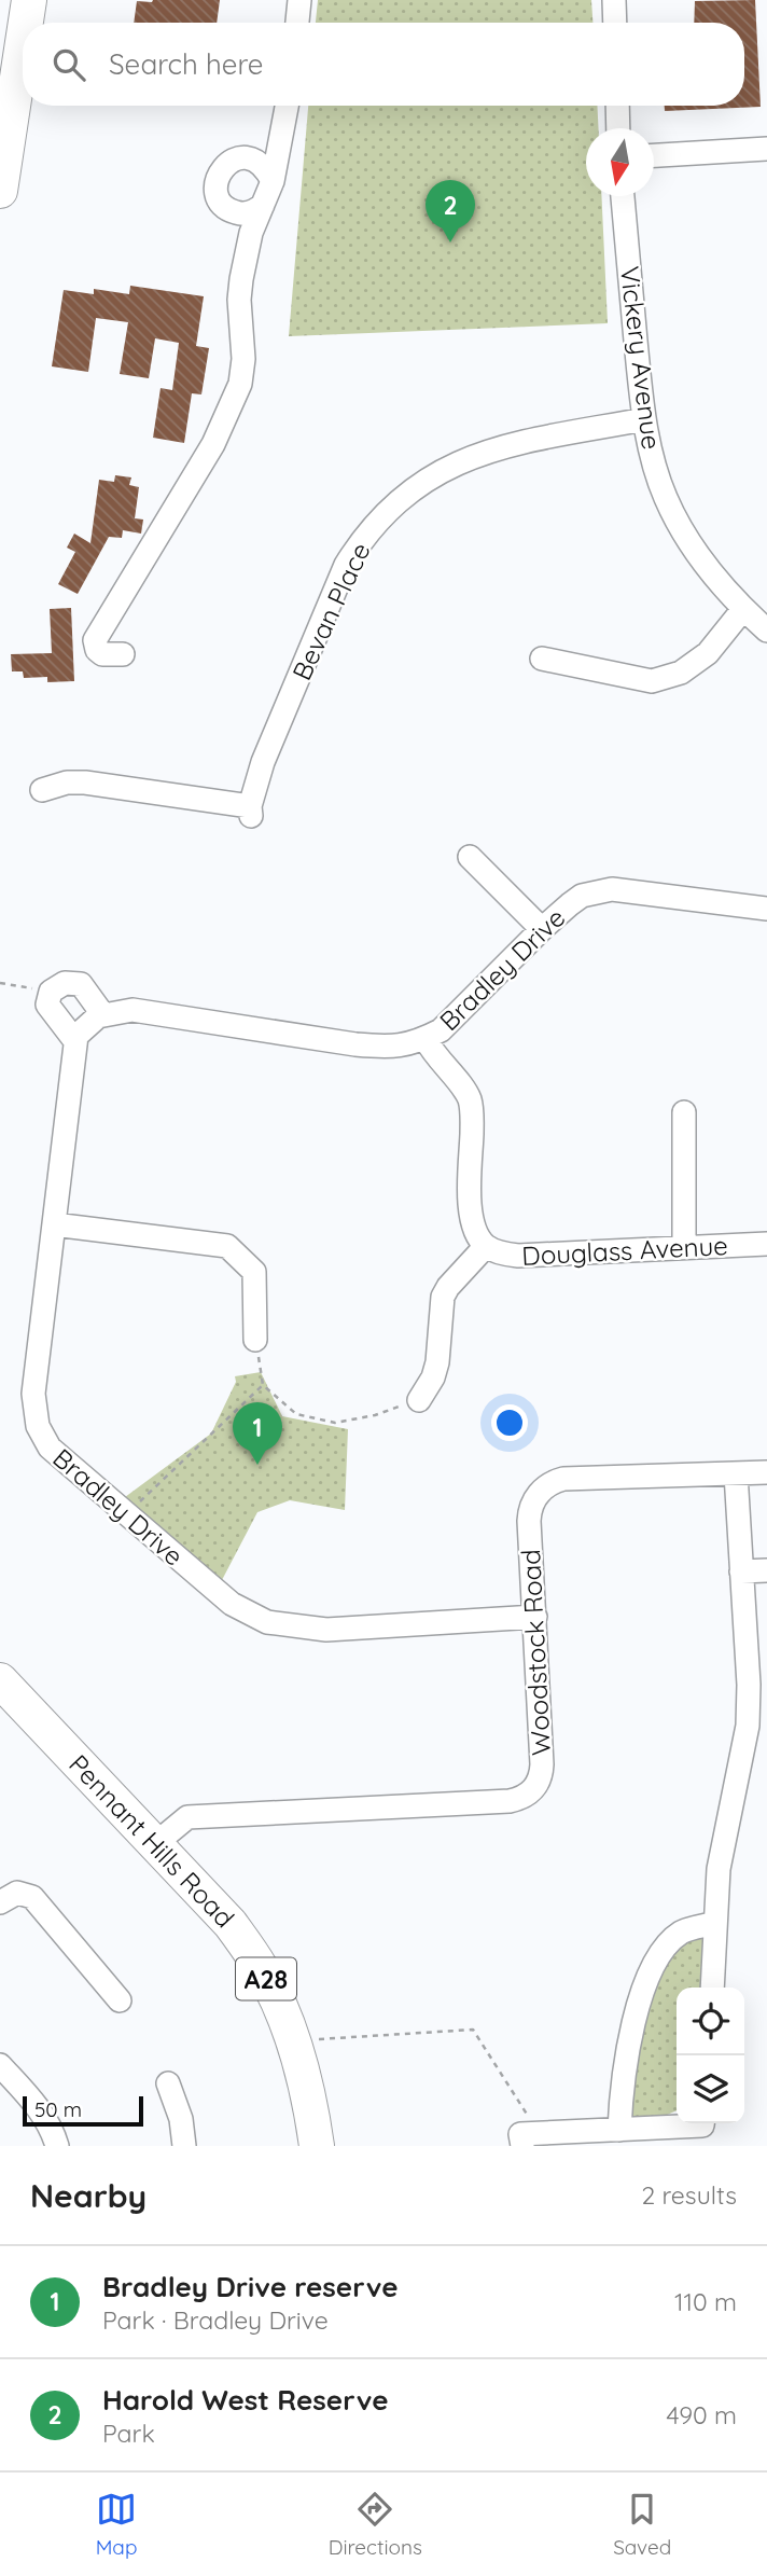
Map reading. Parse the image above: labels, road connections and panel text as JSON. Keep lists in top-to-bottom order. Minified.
{"streets":{"highway":["Pennant Hills Road","A28"],"street":["Vickery Avenue","Bevan Place","Bradley Drive","Douglass Avenue","Woodstock Road"]},"crossings":[["Vickery Avenue","Bevan Place"],["Bradley Drive","Douglass Avenue"],["Bradley Drive","Woodstock Road"],["Woodstock Road","Pennant Hills Road"]],"scale_bar":"50 m","north":"bottom","page":{"search":"Search here","pins":["2","1"],"scale":"50 m","heading":["Nearby","2 results"],"list":[{"mark":"1","name":"Bradley Drive reserve","note":"Park · Bradley Drive","value":"110 m"},{"mark":"2","name":"Harold West Reserve","note":"Park","value":"490 m"}],"nav":["Map","Directions","Saved"]}}
